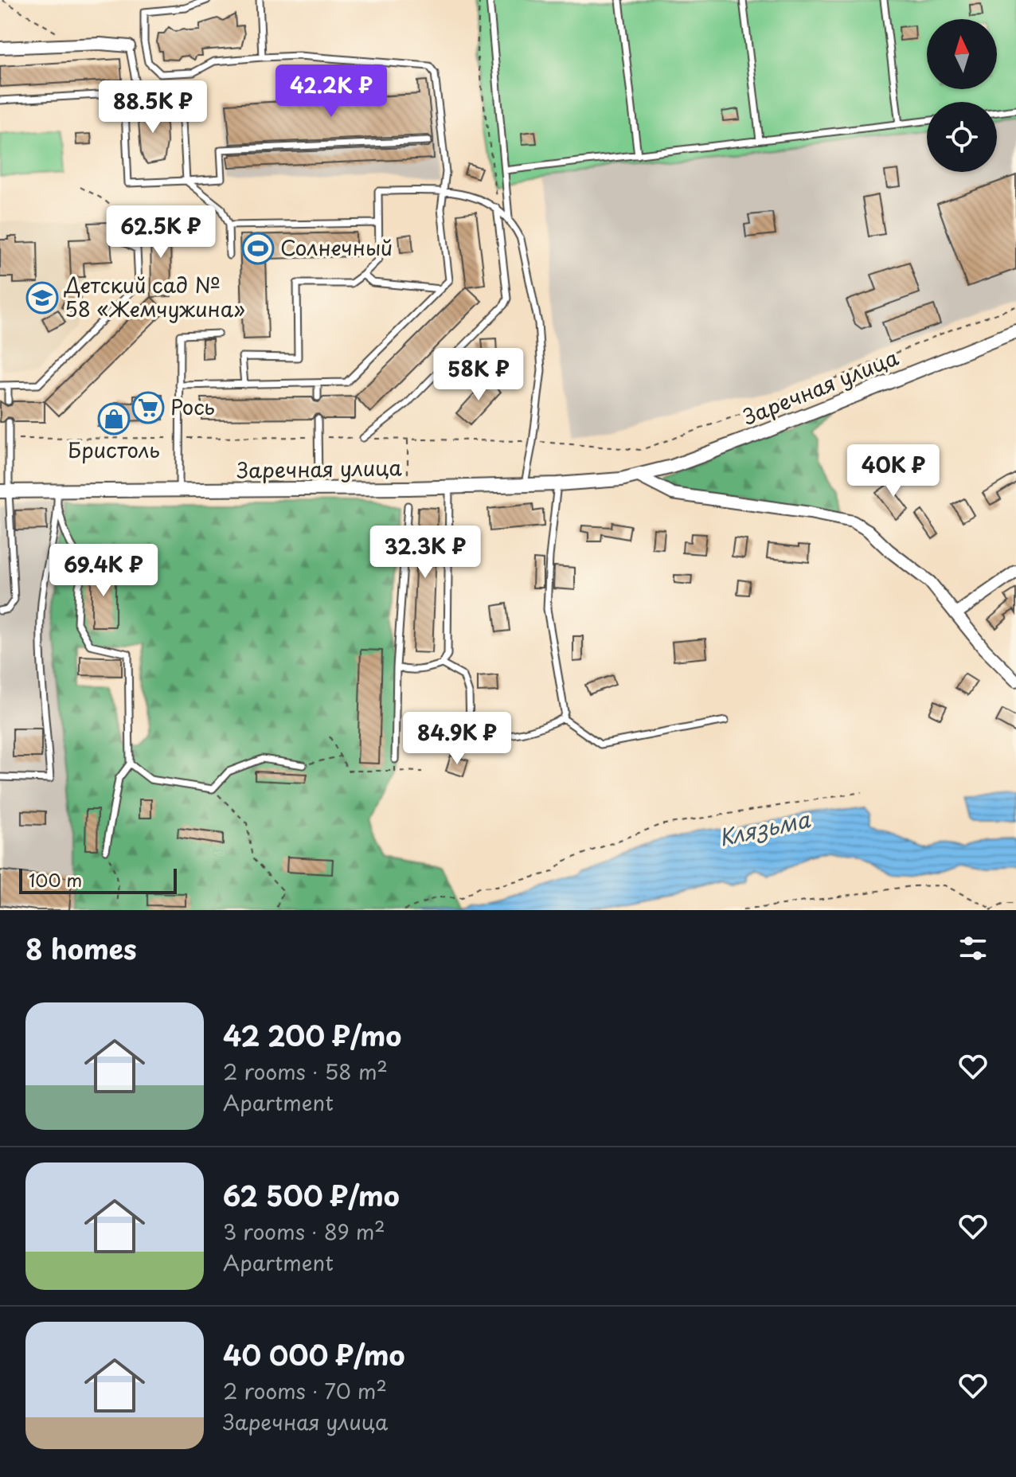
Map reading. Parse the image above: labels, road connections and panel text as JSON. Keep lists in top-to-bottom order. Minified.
{"streets":{"street":["Заречная улица"]},"water":["Клязьма"],"places":{"sports":["Солнечный"],"school or university":["Детский сад № 58 «Жемчужина»"],"supermarket":["Рось"],"shop":["Бристоль"]},"scale_bar":"100 m","north":"top","page":{"price":["42.2K ₽","88.5K ₽","62.5K ₽","58K ₽","40K ₽","32.3K ₽","69.4K ₽","84.9K ₽"],"scale":"100 m","heading":"8 homes","list":[{"name":"42 200 ₽/mo","note":"2 rooms · 58 m² · Apartment"},{"name":"62 500 ₽/mo","note":"3 rooms · 89 m² · Apartment"},{"name":"40 000 ₽/mo","note":"2 rooms · 70 m² · Заречная улица"}]}}
